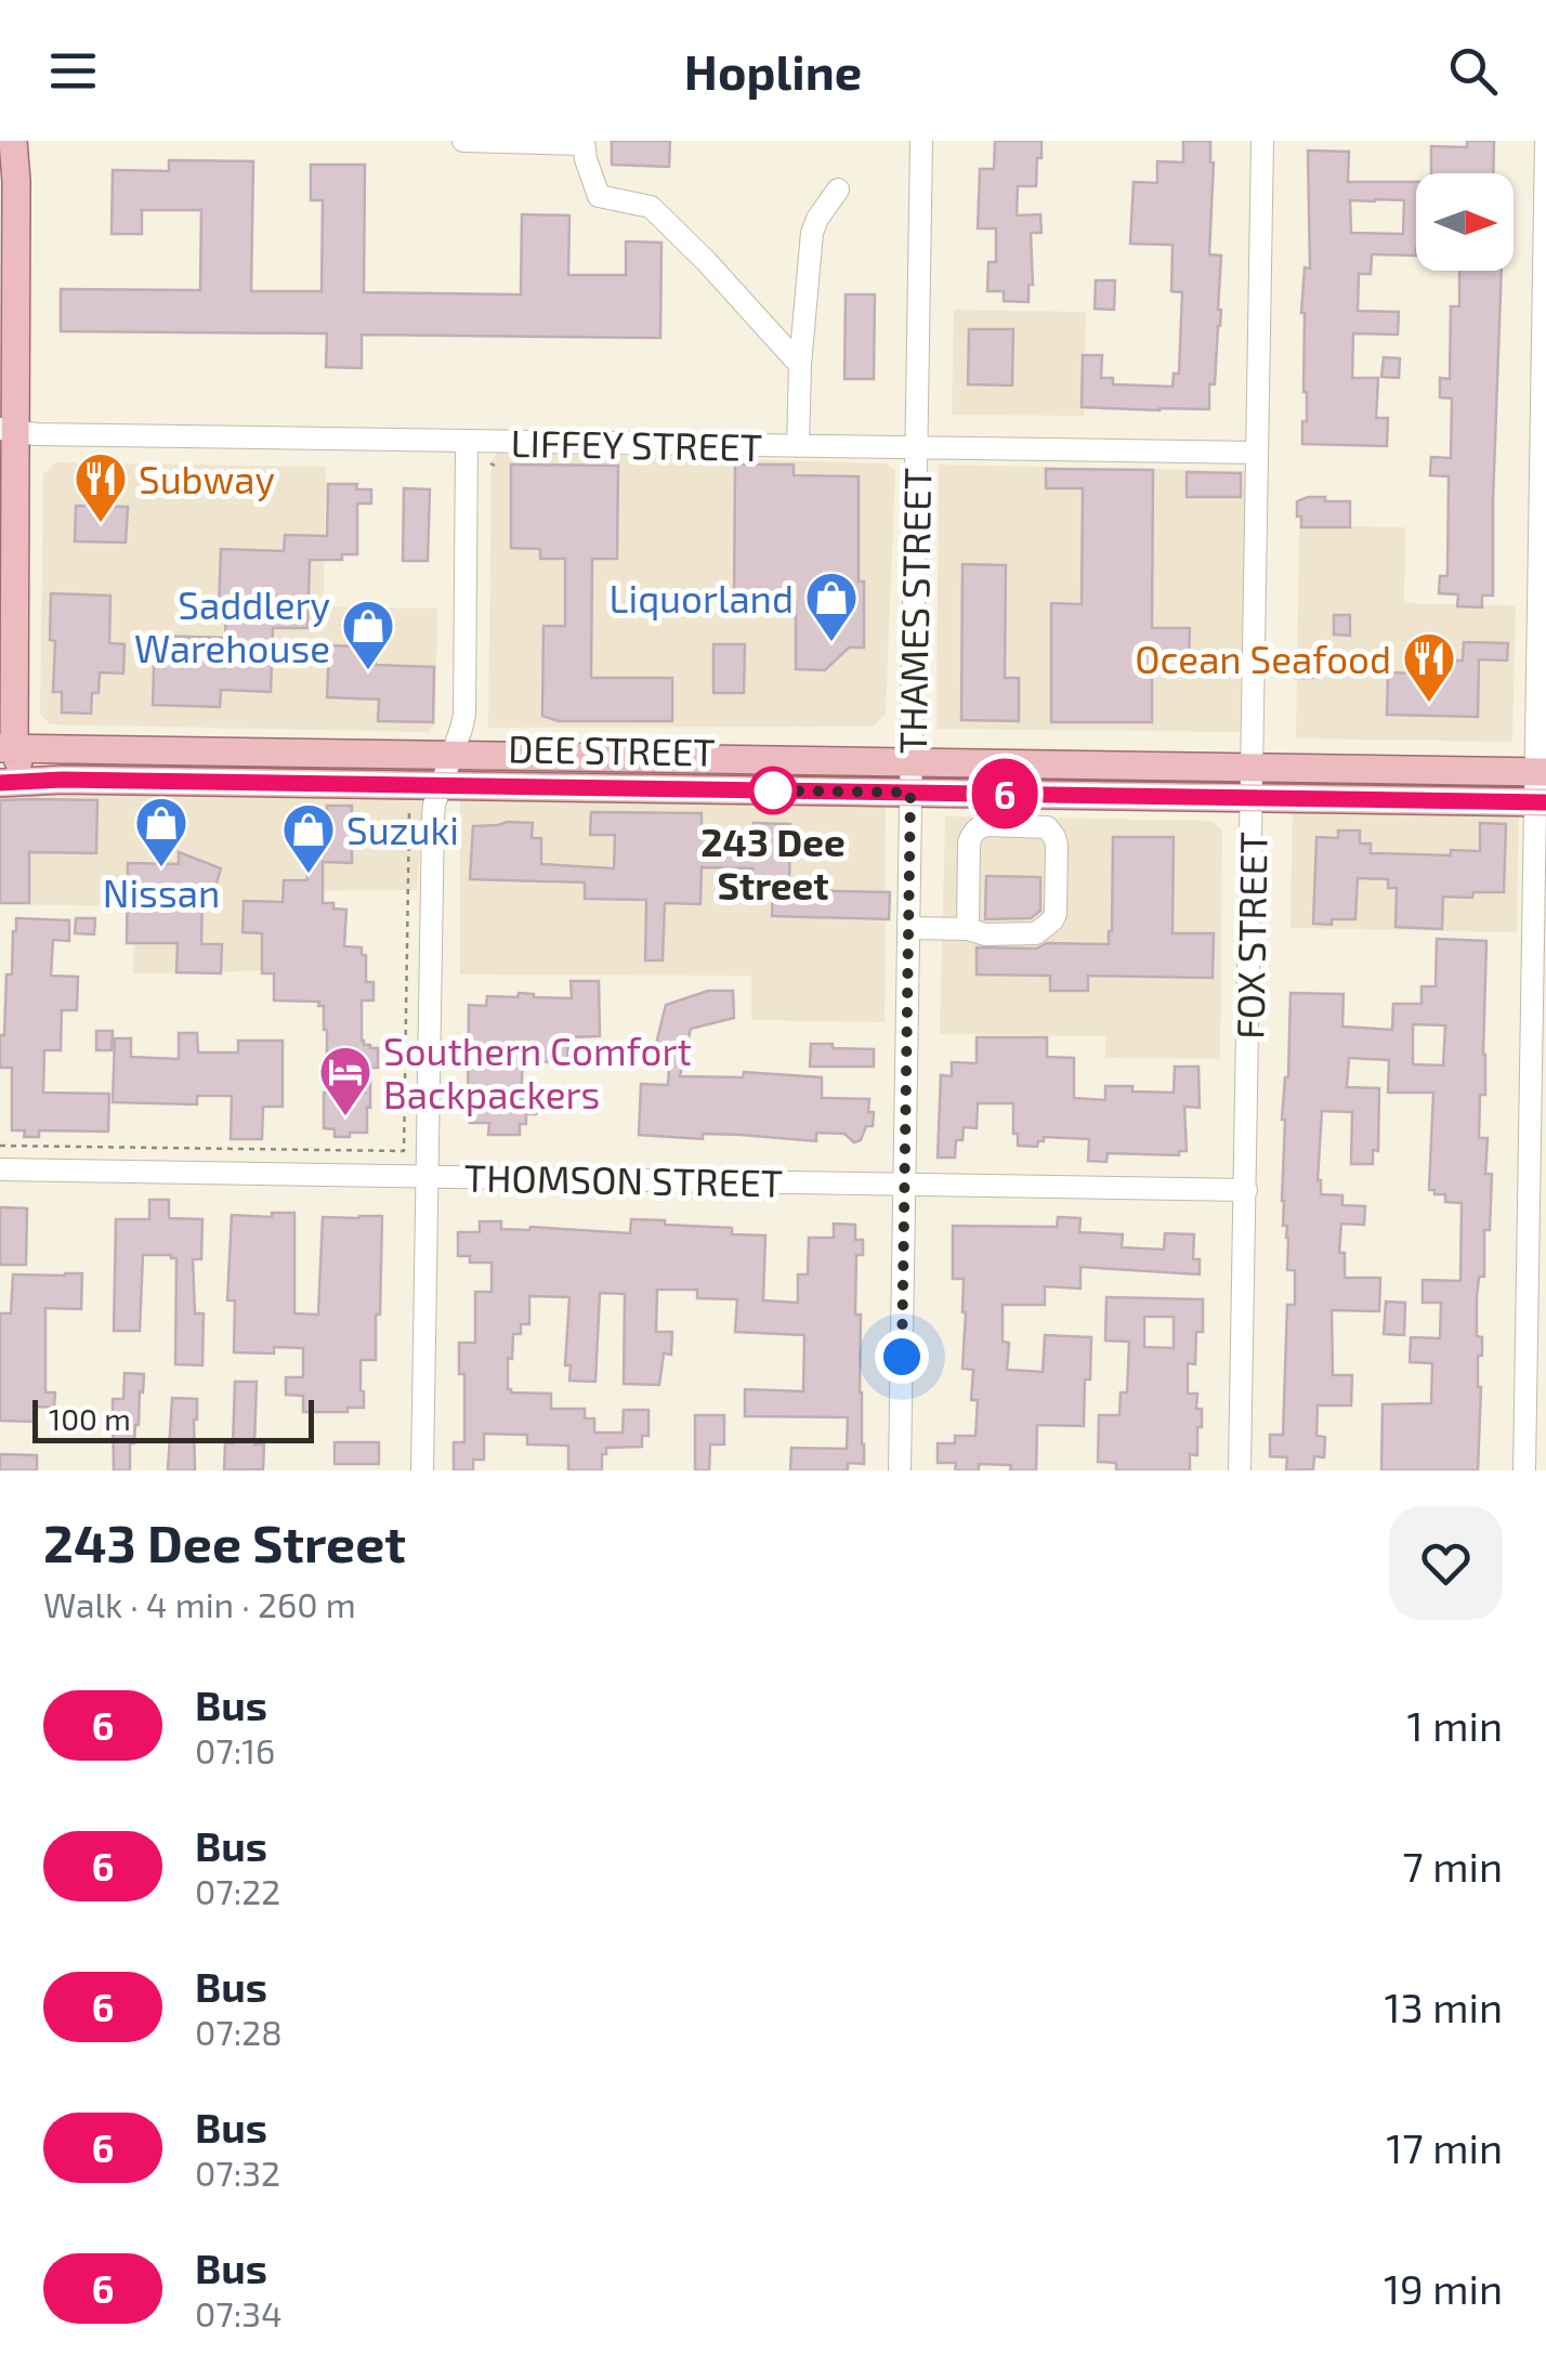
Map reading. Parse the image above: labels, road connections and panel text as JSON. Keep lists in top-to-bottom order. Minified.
{"streets":{"main road":["DEE STREET"],"street":["LIFFEY STREET","THAMES STREET","FOX STREET","THOMSON STREET"]},"crossings":[["LIFFEY STREET","THAMES STREET"],["LIFFEY STREET","FOX STREET"],["THAMES STREET","DEE STREET"],["THAMES STREET","THOMSON STREET"],["DEE STREET","FOX STREET"],["FOX STREET","THOMSON STREET"]],"places":{"restaurant":["Subway","Ocean Seafood"],"shop":["Liquorland","Saddlery Warehouse","Nissan","Suzuki"],"other":["243 Dee Street"],"hotel":["Southern Comfort Backpackers"]},"lines":["bus line 6"],"scale_bar":"100 m","north":"right","page":{"header":"Hopline","on_map":"6","scale":"100 m","heading":["243 Dee Street","Walk · 4 min · 260 m"],"list":[{"mark":"6","name":"Bus","note":"07:16","value":"1 min"},{"mark":"6","name":"Bus","note":"07:22","value":"7 min"},{"mark":"6","name":"Bus","note":"07:28","value":"13 min"},{"mark":"6","name":"Bus","note":"07:32","value":"17 min"},{"mark":"6","name":"Bus","note":"07:34","value":"19 min"}]}}
